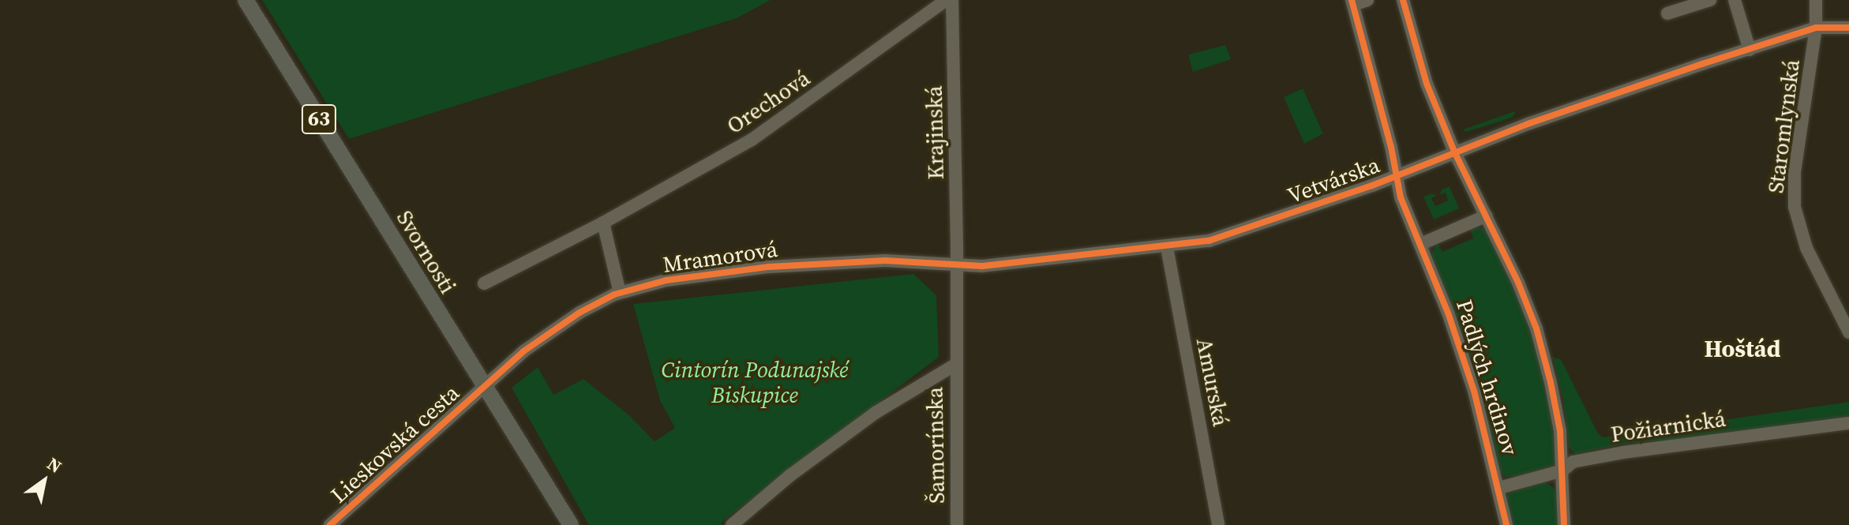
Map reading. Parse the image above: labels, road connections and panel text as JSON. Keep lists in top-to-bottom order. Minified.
{"streets":{"main road":["63","Svornosti"],"street":["Orechová","Staromlynská","Krajinská","Vetvárska","Mramorová","Padlých hrdinov","Amurská","Požiarnická","Lieskovská cesta","Šamorínska"]},"crossings":[["Staromlynská","Vetvárska"],["Krajinská","Vetvárska"],["Krajinská","Mramorová"],["Krajinská","Šamorínska"],["Vetvárska","Mramorová"],["Vetvárska","Padlých hrdinov"],["Vetvárska","Amurská"],["Vetvárska","Šamorínska"],["Svornosti","Mramorová"],["Svornosti","Lieskovská cesta"],["Mramorová","Lieskovská cesta"],["Mramorová","Šamorínska"],["Padlých hrdinov","Požiarnická"]],"districts":["Hoštád"],"parks":["Cintorín Podunajské Biskupice"],"north":"top right"}
